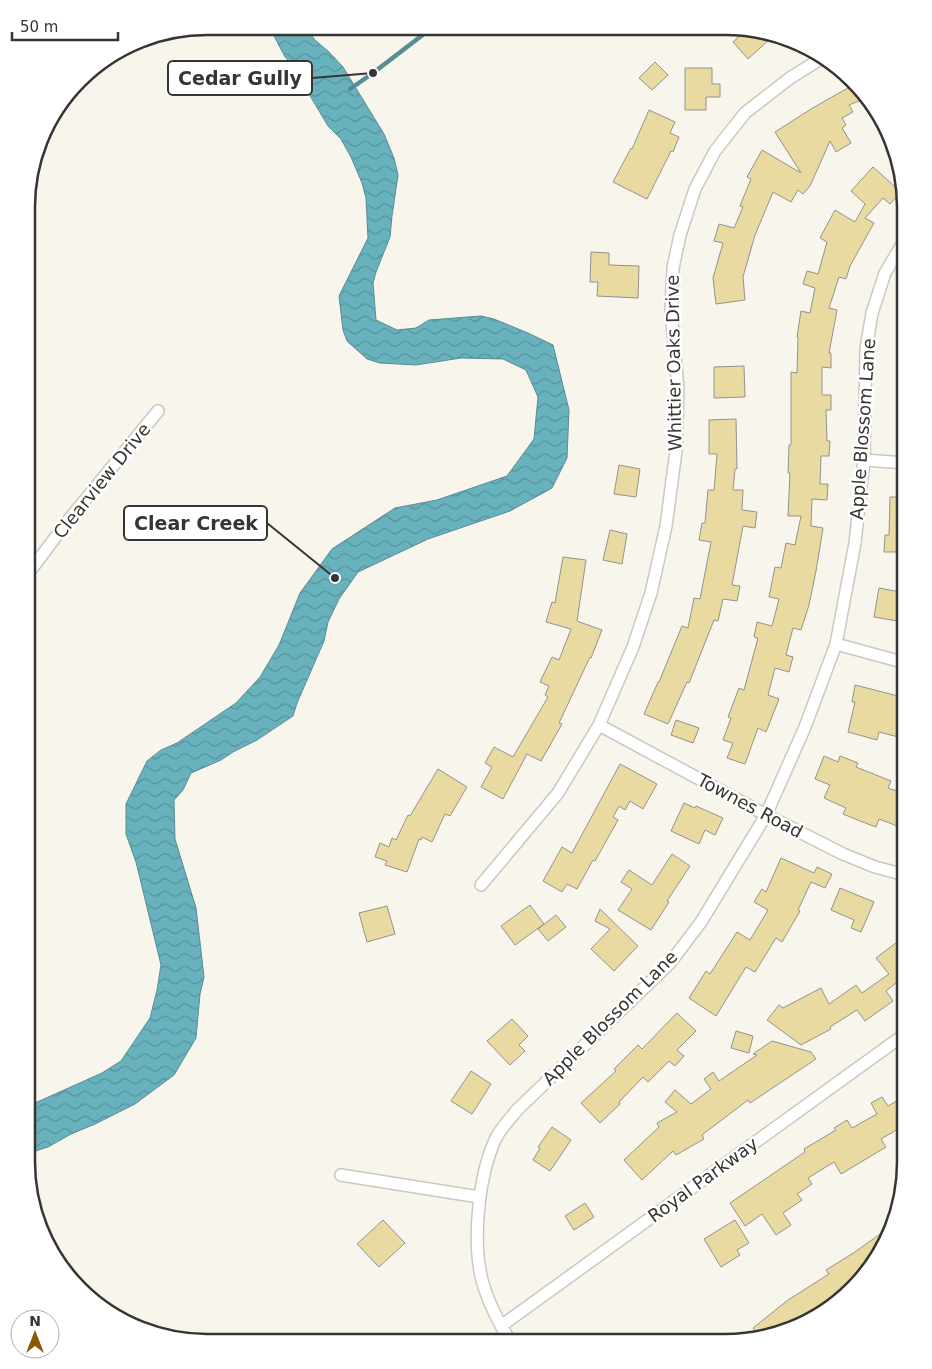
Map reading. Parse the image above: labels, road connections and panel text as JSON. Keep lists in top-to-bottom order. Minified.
{"streets":{"street":["Whittier Oaks Drive","Apple Blossom Lane","Clearview Drive","Townes Road","Royal Parkway"]},"crossings":[["Whittier Oaks Drive","Townes Road"],["Apple Blossom Lane","Townes Road"],["Apple Blossom Lane","Royal Parkway"]],"places":["Cedar Gully","Clear Creek"],"scale_bar":"50 m","north":"top"}
